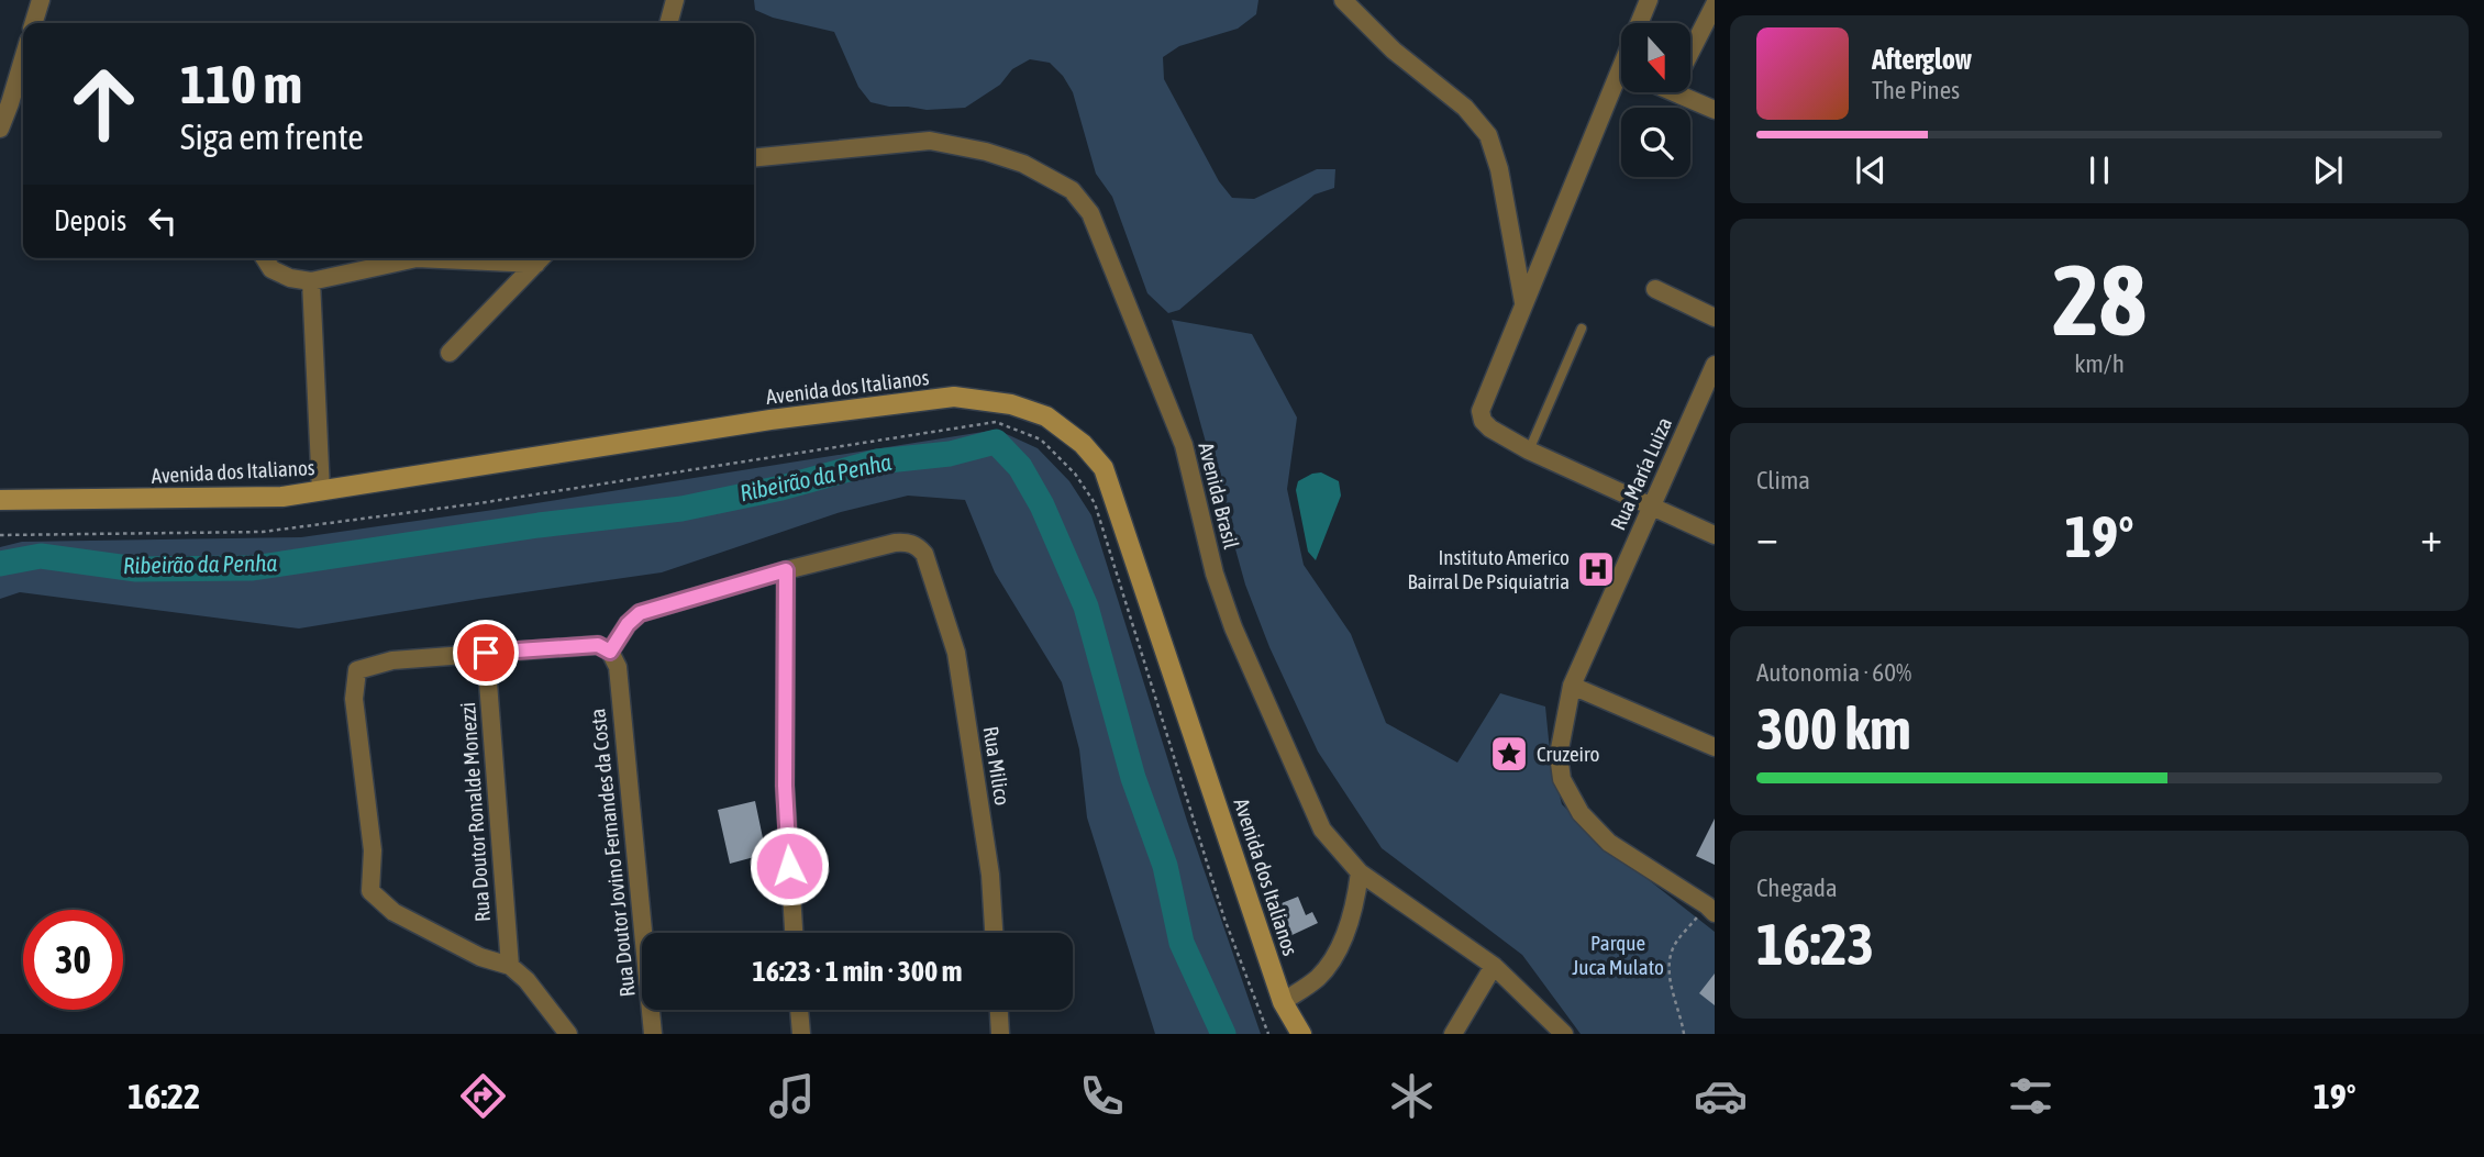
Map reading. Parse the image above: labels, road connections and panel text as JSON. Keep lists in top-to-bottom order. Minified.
{"streets":{"main road":["Avenida dos Italianos"],"street":["Rua María Luiza","Avenida Brasil","Rua Milico","Rua Doutor Ronalde Monezzi","Rua Doutor Jovino Fernandes da Costa"]},"crossings":[["Rua Milico","Rua Doutor Jovino Fernandes da Costa"]],"water":["Ribeirão da Penha"],"parks":["Parque Juca Mulato"],"places":{"hospital":["Instituto Americo Bairral De Psiquiatria"],"place":["Cruzeiro"]},"north":"bottom","page":{"turn":["110 m","Siga em frente"],"song":["Afterglow","The Pines"],"then":"Depois","tile":[["28","km/h"],"Clima",["Autonomia · 60%","300 km"],["Chegada","16:23"]],"heat":["−","19°","+"],"limit":"30","trip":"16:23 · 1 min · 300 m","tabs":["16:22","19°"]}}
